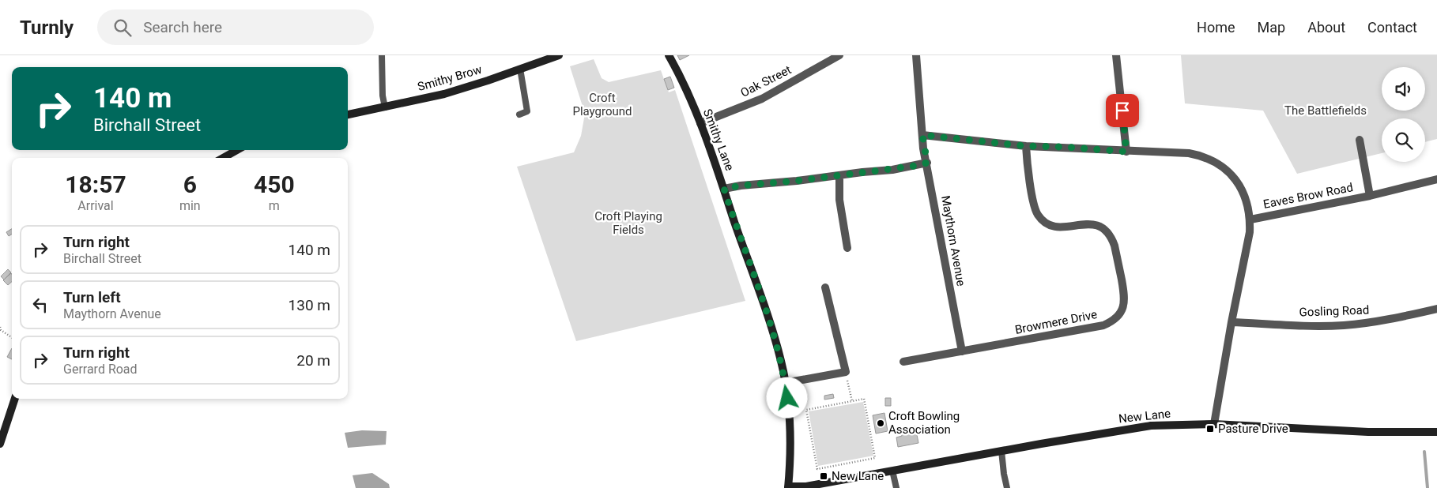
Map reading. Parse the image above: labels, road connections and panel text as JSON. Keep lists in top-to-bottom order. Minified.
{"streets":{"street":["Smithy Brow","Oak Street","Smithy Lane","Eaves Brow Road","Maythorn Avenue","Gosling Road","Browmere Drive","New Lane"]},"crossings":[["Oak Street","Smithy Lane"],["Smithy Lane","New Lane"],["Maythorn Avenue","Browmere Drive"]],"parks":["Croft Playground","The Battlefields","Croft Playing Fields"],"places":{"other":["Croft Bowling Association"],"transit":["Pasture Drive","New Lane"]},"page":{"header":"Turnly","search":"Search here","nav":["Home","Map","About","Contact"],"turn":["140 m","Birchall Street"],"eta":["18:57","Arrival","6","min","450","m"],"list":[{"name":"Turn right","note":"Birchall Street","value":"140 m"},{"name":"Turn left","note":"Maythorn Avenue","value":"130 m"},{"name":"Turn right","note":"Gerrard Road","value":"20 m"}]}}
